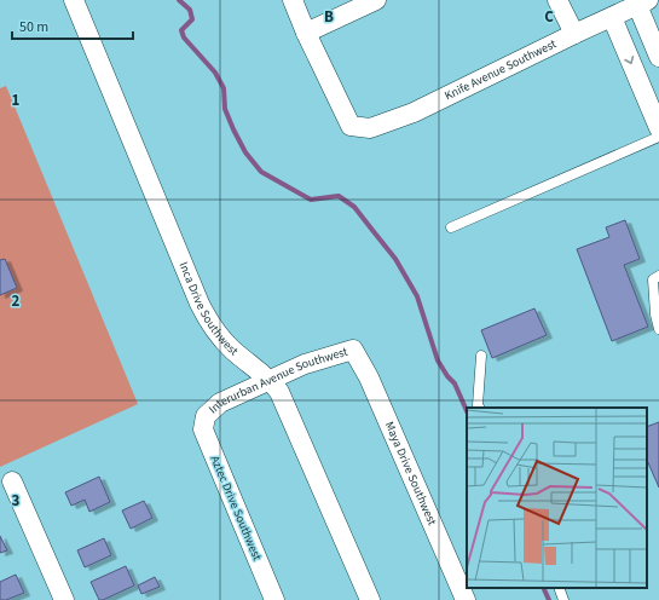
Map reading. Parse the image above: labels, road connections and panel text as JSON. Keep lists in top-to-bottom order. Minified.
{"streets":{"street":["Knife Avenue Southwest","Inca Drive Southwest","Interurban Avenue Southwest","Maya Drive Southwest","Aztec Drive Southwest"]},"crossings":[["Inca Drive Southwest","Interurban Avenue Southwest"],["Interurban Avenue Southwest","Maya Drive Southwest"],["Interurban Avenue Southwest","Aztec Drive Southwest"]],"scale_bar":"50 m","grid":{"columns":["B","C"],"rows":["1","2","3"]}}
